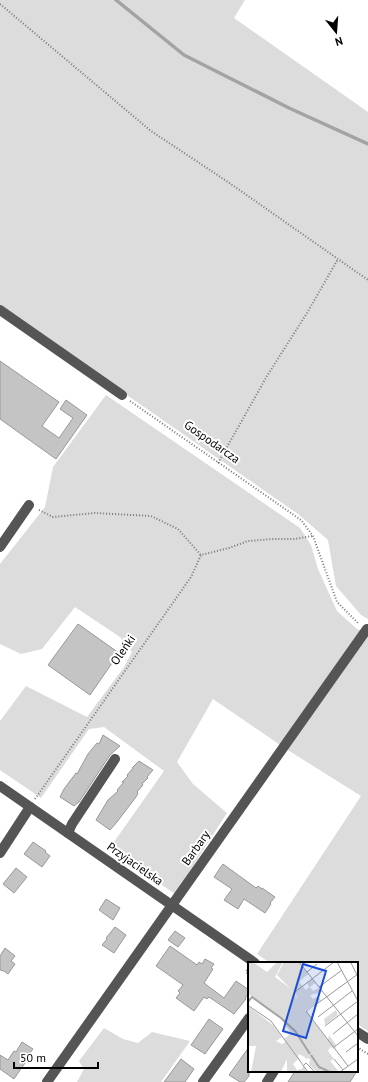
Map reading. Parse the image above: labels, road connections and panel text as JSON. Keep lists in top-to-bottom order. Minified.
{"streets":{"street":["Barbary","Przyjacielska"],"path":["Gospodarcza","Oleńki"]},"crossings":[["Gospodarcza","Barbary"],["Oleńki","Przyjacielska"],["Barbary","Przyjacielska"]],"scale_bar":"50 m","north":"bottom"}
